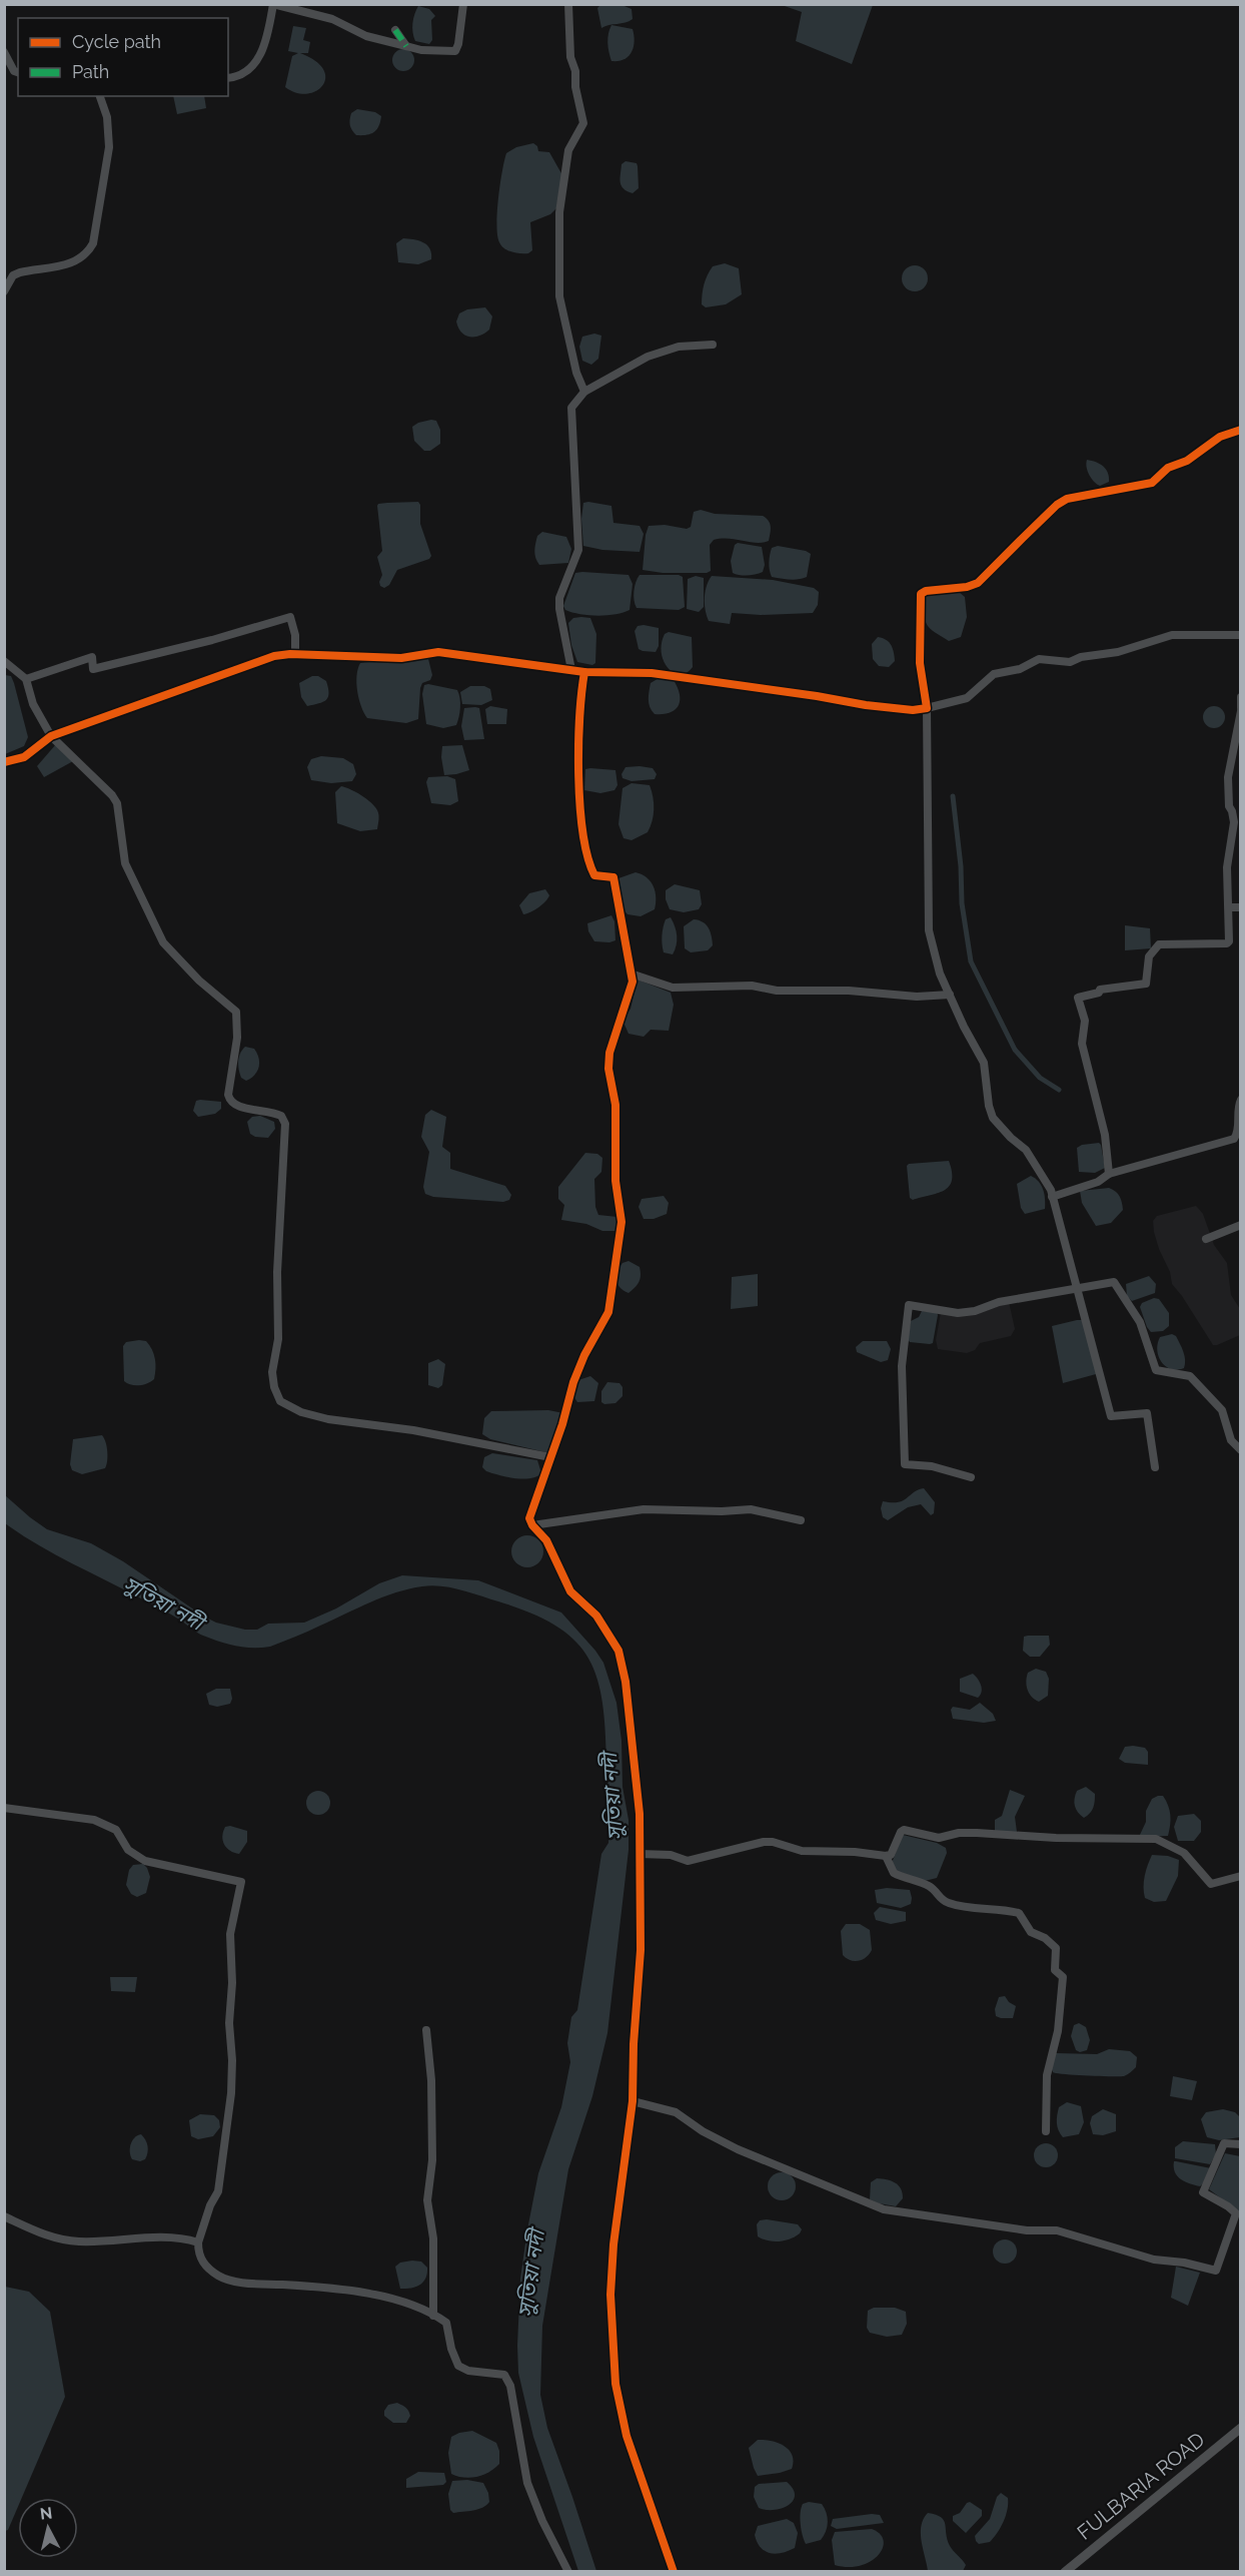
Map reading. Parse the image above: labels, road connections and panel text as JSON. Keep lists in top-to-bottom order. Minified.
{"streets":{"main road":["FULBARIA ROAD"]},"water":["সুতিয়া নদী"],"legend":["Cycle path","Path"],"north":"top"}
